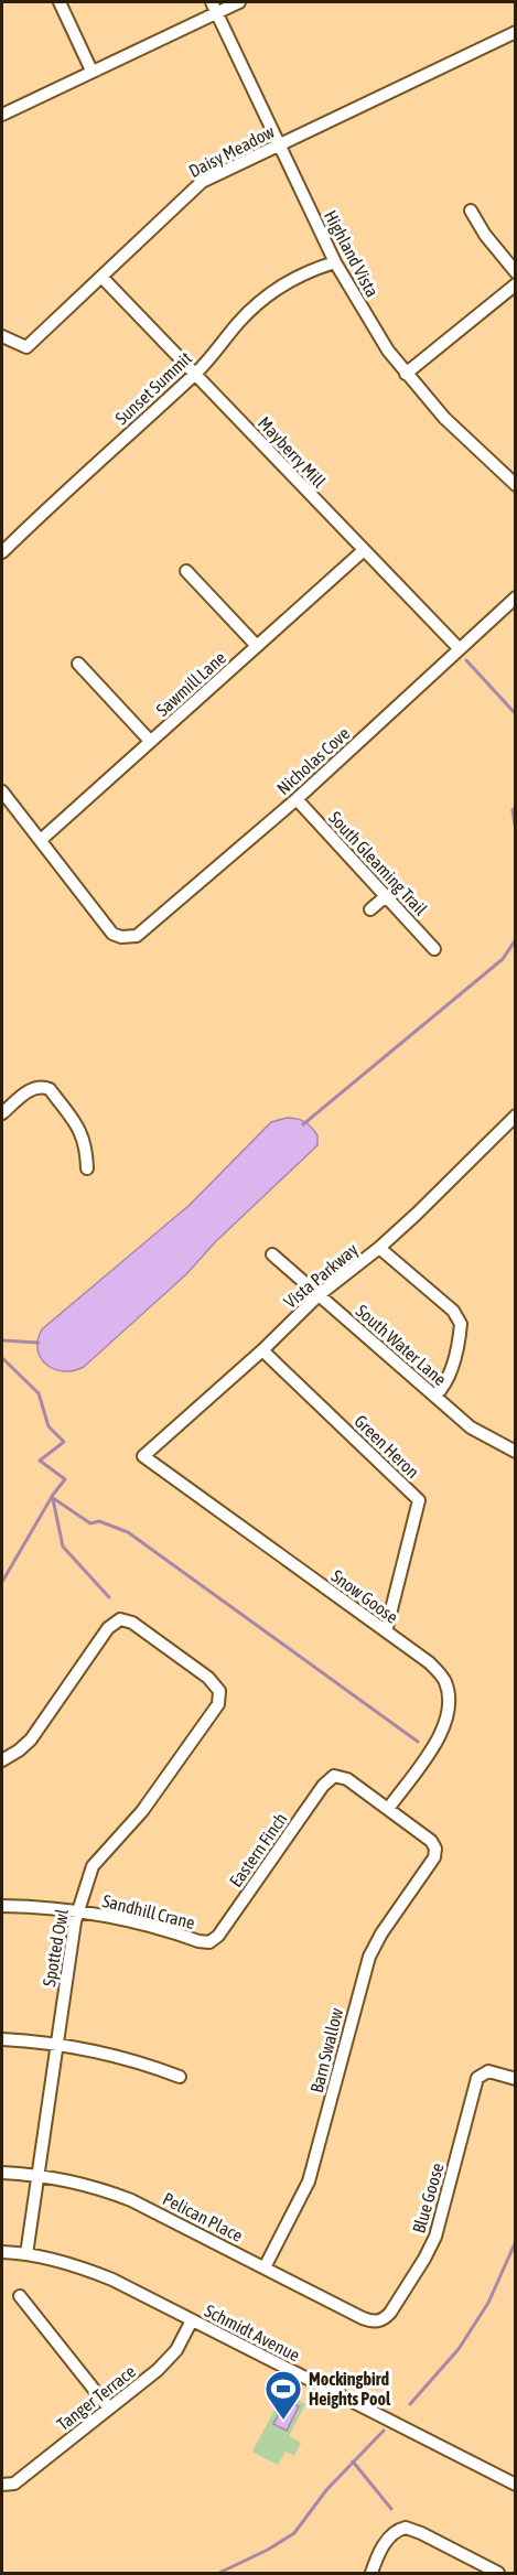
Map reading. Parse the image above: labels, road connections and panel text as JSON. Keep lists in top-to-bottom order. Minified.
{"streets":{"street":["Daisy Meadow","Highland Vista","Sunset Summit","Mayberry Mill","Sawmill Lane","Nicholas Cove","South Gleaming Trail","Vista Parkway","South Water Lane","Green Heron","Snow Goose","Eastern Finch","Sandhill Crane","Spotted Owl","Barn Swallow","Blue Goose","Pelican Place","Schmidt Avenue","Tanger Terrace"]},"crossings":[["Daisy Meadow","Highland Vista"],["Daisy Meadow","Mayberry Mill"],["Highland Vista","Sunset Summit"],["Sunset Summit","Mayberry Mill"],["Mayberry Mill","Sawmill Lane"],["Mayberry Mill","Nicholas Cove"],["Sawmill Lane","Nicholas Cove"],["Nicholas Cove","South Gleaming Trail"],["Vista Parkway","South Water Lane"],["Vista Parkway","Green Heron"],["Vista Parkway","Snow Goose"],["Green Heron","Snow Goose"],["Snow Goose","Eastern Finch"],["Snow Goose","Barn Swallow"],["Eastern Finch","Sandhill Crane"],["Eastern Finch","Barn Swallow"],["Sandhill Crane","Spotted Owl"],["Spotted Owl","Pelican Place"],["Spotted Owl","Schmidt Avenue"],["Barn Swallow","Pelican Place"],["Blue Goose","Pelican Place"],["Schmidt Avenue","Tanger Terrace"]],"places":{"sports":["Mockingbird Heights Pool"]}}
